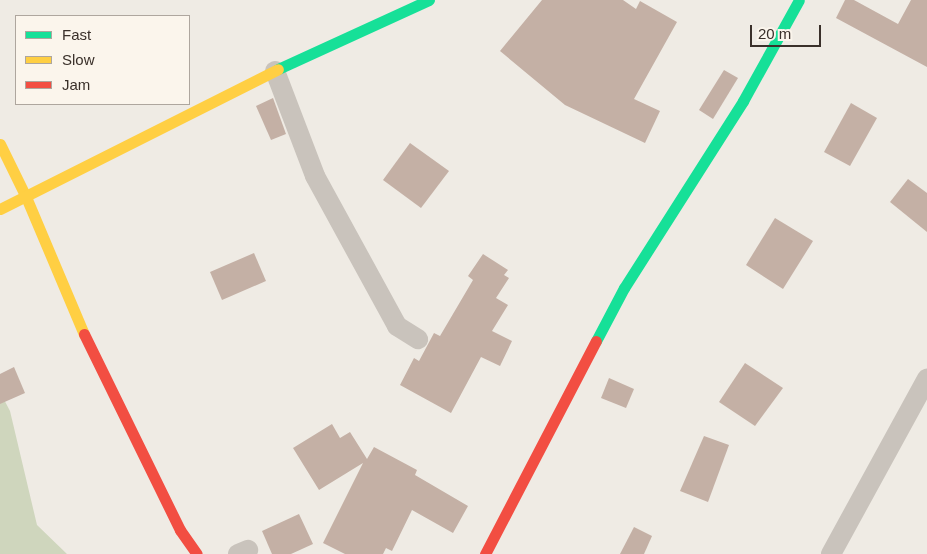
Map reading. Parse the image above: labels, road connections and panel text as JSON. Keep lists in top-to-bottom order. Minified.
{"legend":["Fast","Slow","Jam"],"scale_bar":"20 m"}
